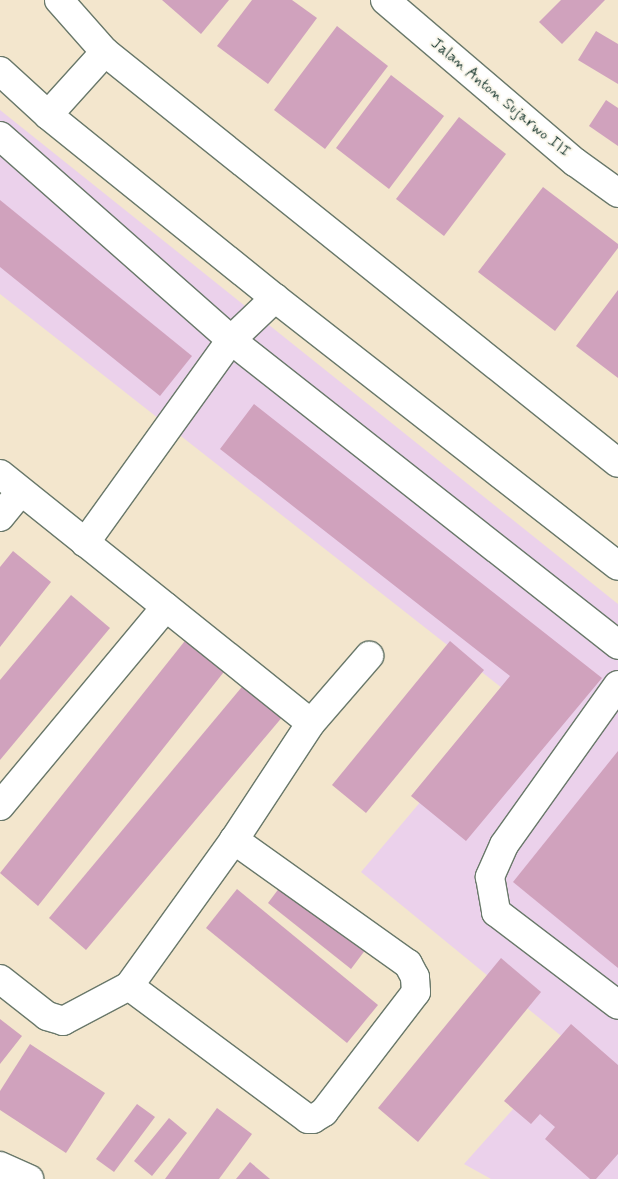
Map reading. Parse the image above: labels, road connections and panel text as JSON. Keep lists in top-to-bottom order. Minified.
{"streets":{"street":["Jalan Anton Sujarwo III"]}}
